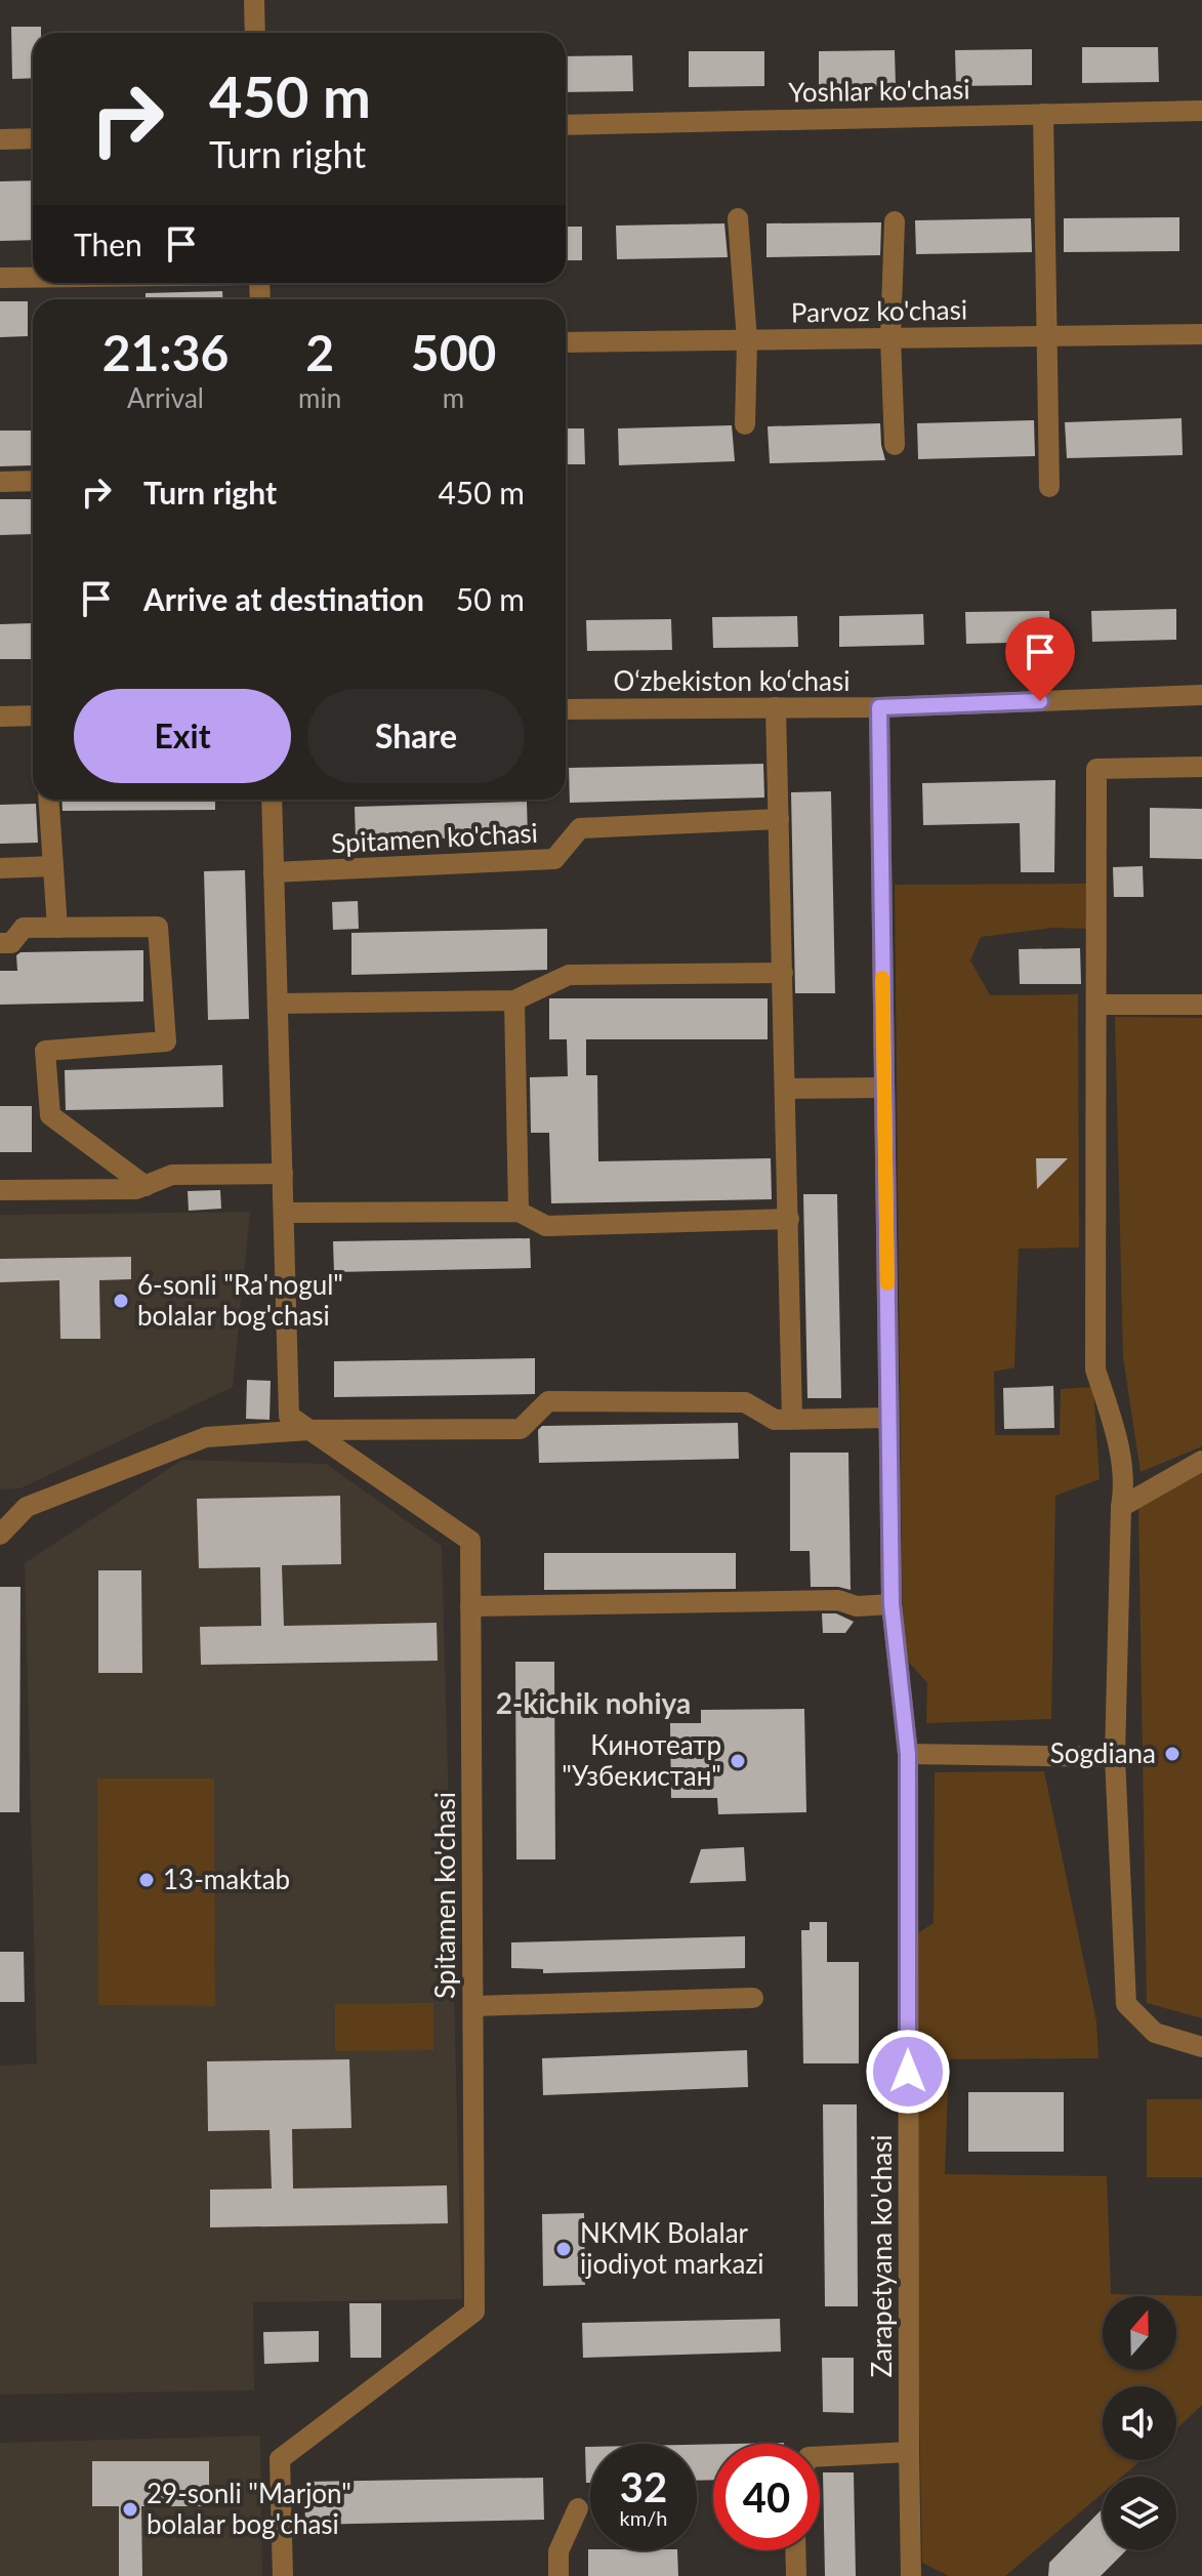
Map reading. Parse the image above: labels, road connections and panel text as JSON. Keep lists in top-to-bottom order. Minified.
{"streets":{"street":["Yoshlar ko'chasi","Parvoz ko'chasi","O‘zbekiston ko‘chasi","Spitamen ko'chasi","Zarapetyana ko'chasi"]},"crossings":[["O‘zbekiston ko‘chasi","Zarapetyana ko'chasi"]],"districts":["2-kichik nohiya"],"places":["6-sonli \"Ra'nogul\" bolalar bog'chasi","Sogdiana","Кинотеатр \"Узбекистан\"","13-maktab","NKMK Bolalar ijodiyot markazi","29-sonli \"Marjon\" bolalar bog'chasi"],"north":"top","page":{"turn":["450 m","Turn right"],"then":"Then","eta":["21:36","Arrival","2","min","500","m"],"list":[{"name":"Turn right","value":"450 m"},{"name":"Arrive at destination","value":"50 m"}],"buttons":["Exit","Share"],"speed":"32 km/h","limit":"40"}}
